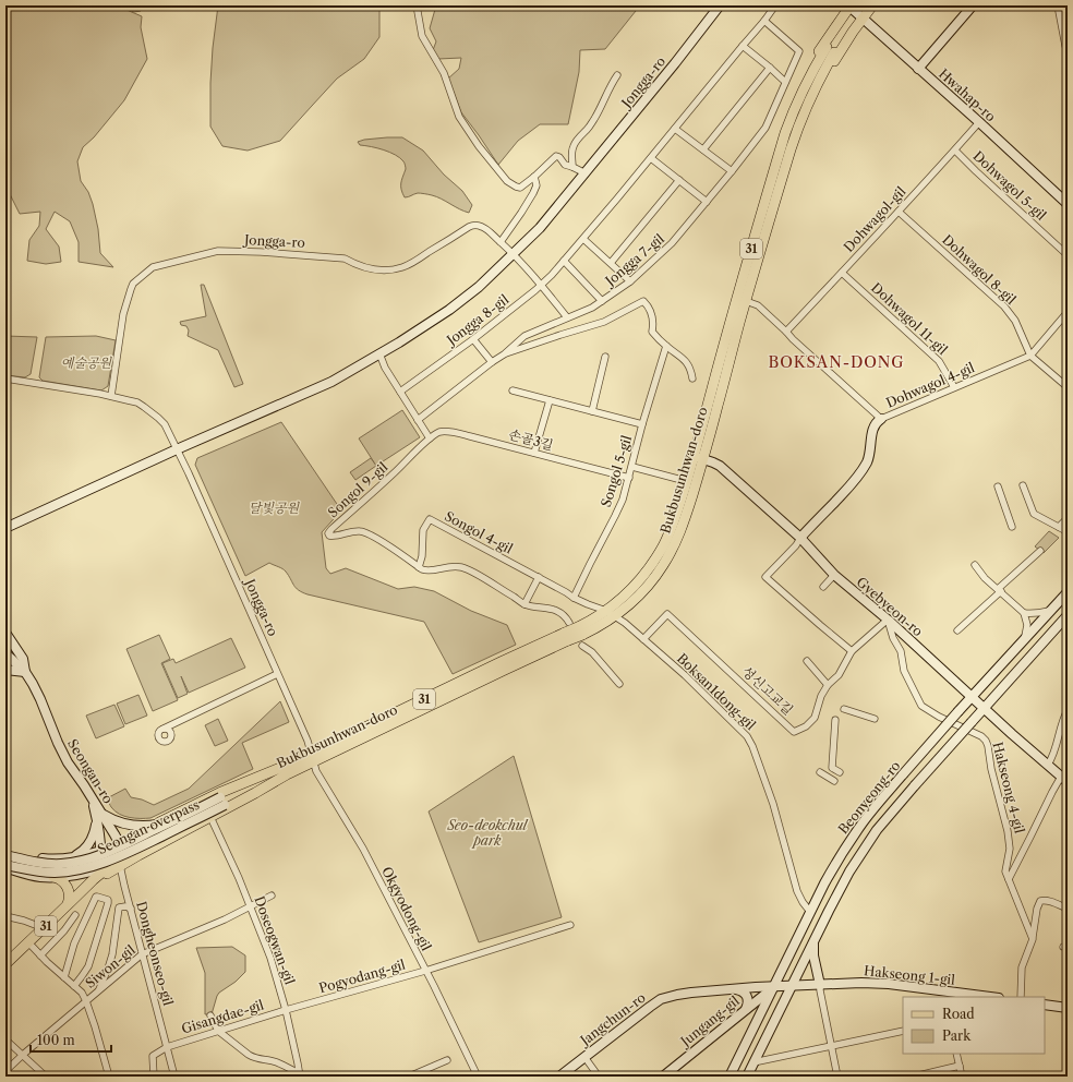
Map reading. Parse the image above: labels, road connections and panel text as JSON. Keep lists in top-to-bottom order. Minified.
{"streets":{"main road":["Jongga-ro","Hwahap-ro","31","Bukbusunhwan-doro","Gyebyeon-ro","Seongan-ro","Beonyeong-ro","Seongan overpass","Hakseong 1-gil","Jangchun-ro","Jungang-gil"],"street":["Dohwagol 5-gil","Dohwagol-gil","Jongga 7-gil","Dohwagol 8-gil","Dohwagol 11-gil","Jongga 8-gil","Dohwagol 4-gil","손골3길","Songol 5-gil","Songol 9-gil","Songol 4-gil","성신고교길","Boksan1dong-gil","Hakseong 4-gil","Okgyodong-gil","Doseogwan-gil","Dongheonseo-gil","Siwon-gil","Pogyodang-gil","Gisangdae-gil"]},"crossings":[["Jongga-ro","Bukbusunhwan-doro"],["Jongga-ro","Okgyodong-gil"],["Hwahap-ro","Dohwagol-gil"],["Dohwagol 5-gil","Dohwagol-gil"],["Dohwagol-gil","Dohwagol 8-gil"],["Dohwagol-gil","Dohwagol 11-gil"],["Dohwagol-gil","Dohwagol 4-gil"],["Jongga 7-gil","Jongga 8-gil"],["Dohwagol 8-gil","Dohwagol 4-gil"],["Dohwagol 11-gil","Dohwagol 4-gil"],["Dohwagol 4-gil","Bukbusunhwan-doro"],["손골3길","Songol 5-gil"],["손골3길","Songol 9-gil"],["Bukbusunhwan-doro","Songol 4-gil"],["Bukbusunhwan-doro","Gyebyeon-ro"],["Bukbusunhwan-doro","Boksan1dong-gil"],["Bukbusunhwan-doro","Seongan overpass"],["Bukbusunhwan-doro","Okgyodong-gil"],["Songol 5-gil","Songol 4-gil"],["Songol 9-gil","Songol 4-gil"],["Songol 4-gil","Boksan1dong-gil"],["Gyebyeon-ro","Hakseong 4-gil"],["Gyebyeon-ro","Beonyeong-ro"],["성신고교길","Boksan1dong-gil"],["Boksan1dong-gil","Beonyeong-ro"],["Beonyeong-ro","Hakseong 1-gil"],["Beonyeong-ro","Jangchun-ro"],["Beonyeong-ro","Jungang-gil"],["Okgyodong-gil","Pogyodang-gil"],["Doseogwan-gil","Siwon-gil"],["Doseogwan-gil","Pogyodang-gil"],["Doseogwan-gil","Gisangdae-gil"],["Dongheonseo-gil","Siwon-gil"],["Dongheonseo-gil","Gisangdae-gil"],["Hakseong 1-gil","Jangchun-ro"],["Pogyodang-gil","Gisangdae-gil"],["Jangchun-ro","Jungang-gil"]],"districts":["BOKSAN-DONG"],"parks":["예술공원","달빛공원","Seo-deokchul park"],"legend":["Road","Park"],"scale_bar":"100 m"}
